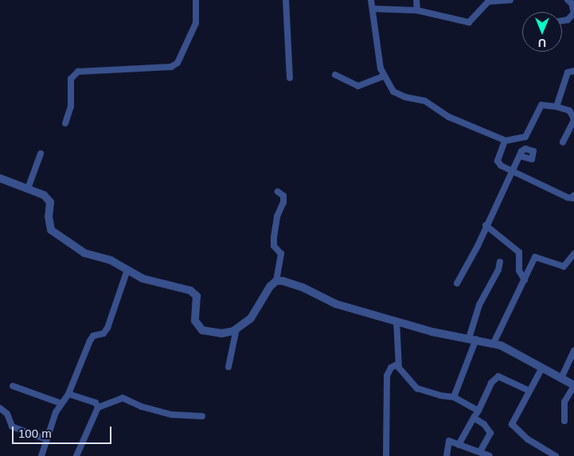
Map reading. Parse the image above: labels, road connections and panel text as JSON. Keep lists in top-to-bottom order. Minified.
{"scale_bar":"100 m","north":"bottom"}
